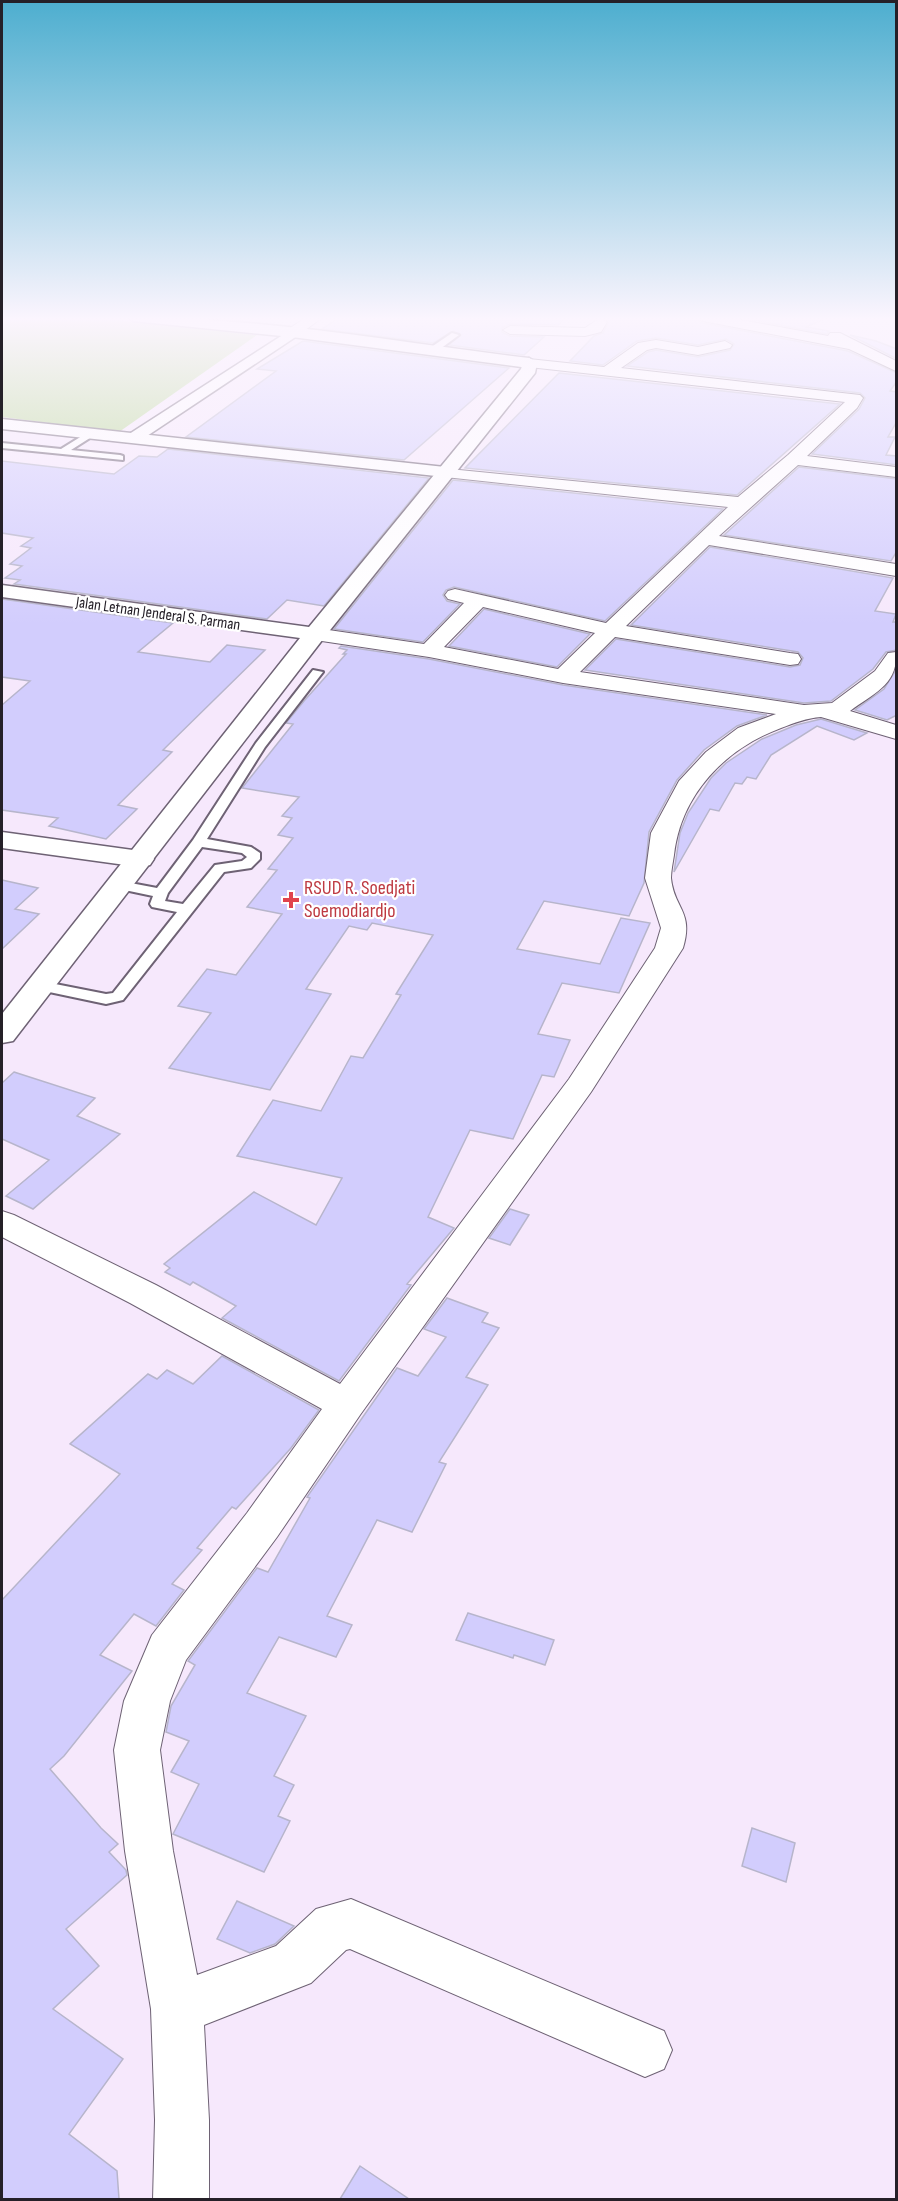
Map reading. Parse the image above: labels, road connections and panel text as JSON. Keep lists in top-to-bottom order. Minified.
{"streets":{"main road":["Jalan Letnan Jenderal S. Parman"]},"places":{"health":["RSUD R. Soedjati Soemodiardjo"]}}
